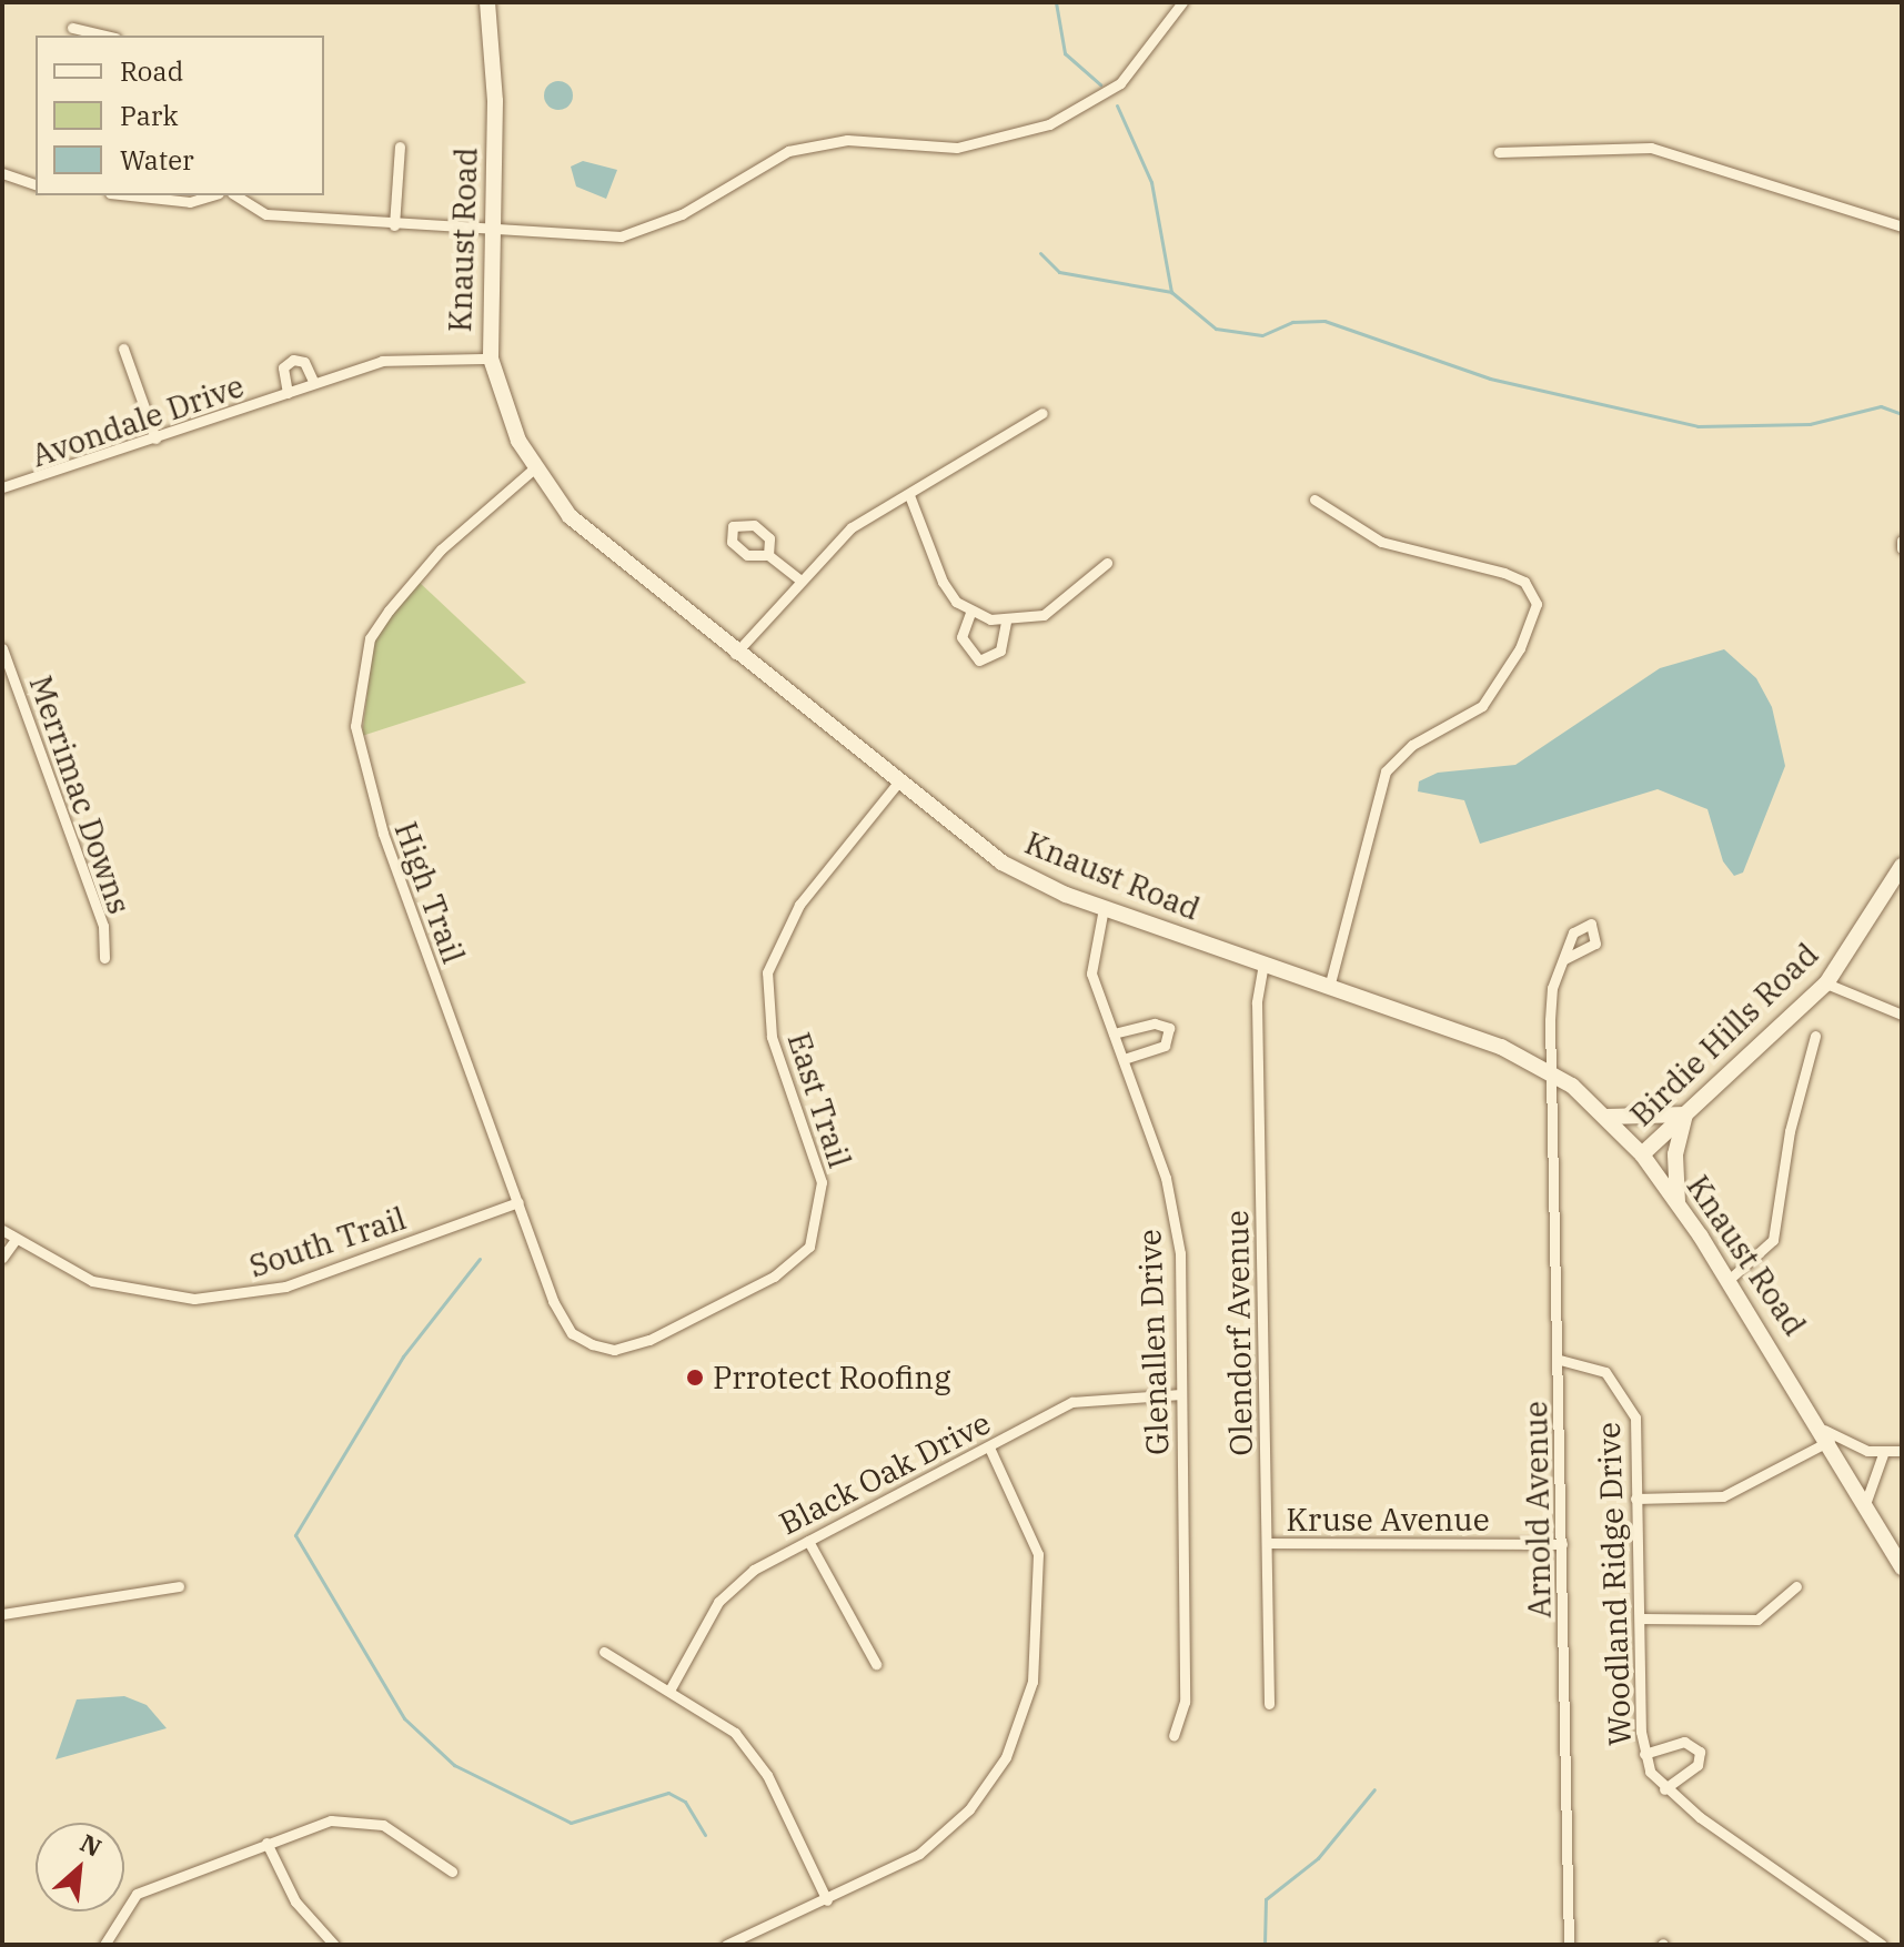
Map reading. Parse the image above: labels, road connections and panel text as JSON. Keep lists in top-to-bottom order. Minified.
{"streets":{"main road":["Knaust Road","Birdie Hills Road"],"street":["Avondale Drive","Merrimac Downs","High Trail","East Trail","South Trail","Olendorf Avenue","Glenallen Drive","Black Oak Drive","Arnold Avenue","Kruse Avenue","Woodland Ridge Drive"]},"crossings":[["Knaust Road","Avondale Drive"],["Knaust Road","High Trail"],["Knaust Road","Birdie Hills Road"],["Knaust Road","East Trail"],["Knaust Road","Olendorf Avenue"],["Knaust Road","Glenallen Drive"],["Knaust Road","Arnold Avenue"],["High Trail","East Trail"],["High Trail","South Trail"],["Olendorf Avenue","Kruse Avenue"],["Glenallen Drive","Black Oak Drive"],["Arnold Avenue","Kruse Avenue"],["Arnold Avenue","Woodland Ridge Drive"]],"places":["Prrotect Roofing"],"legend":["Road","Park","Water"],"north":"top right"}
